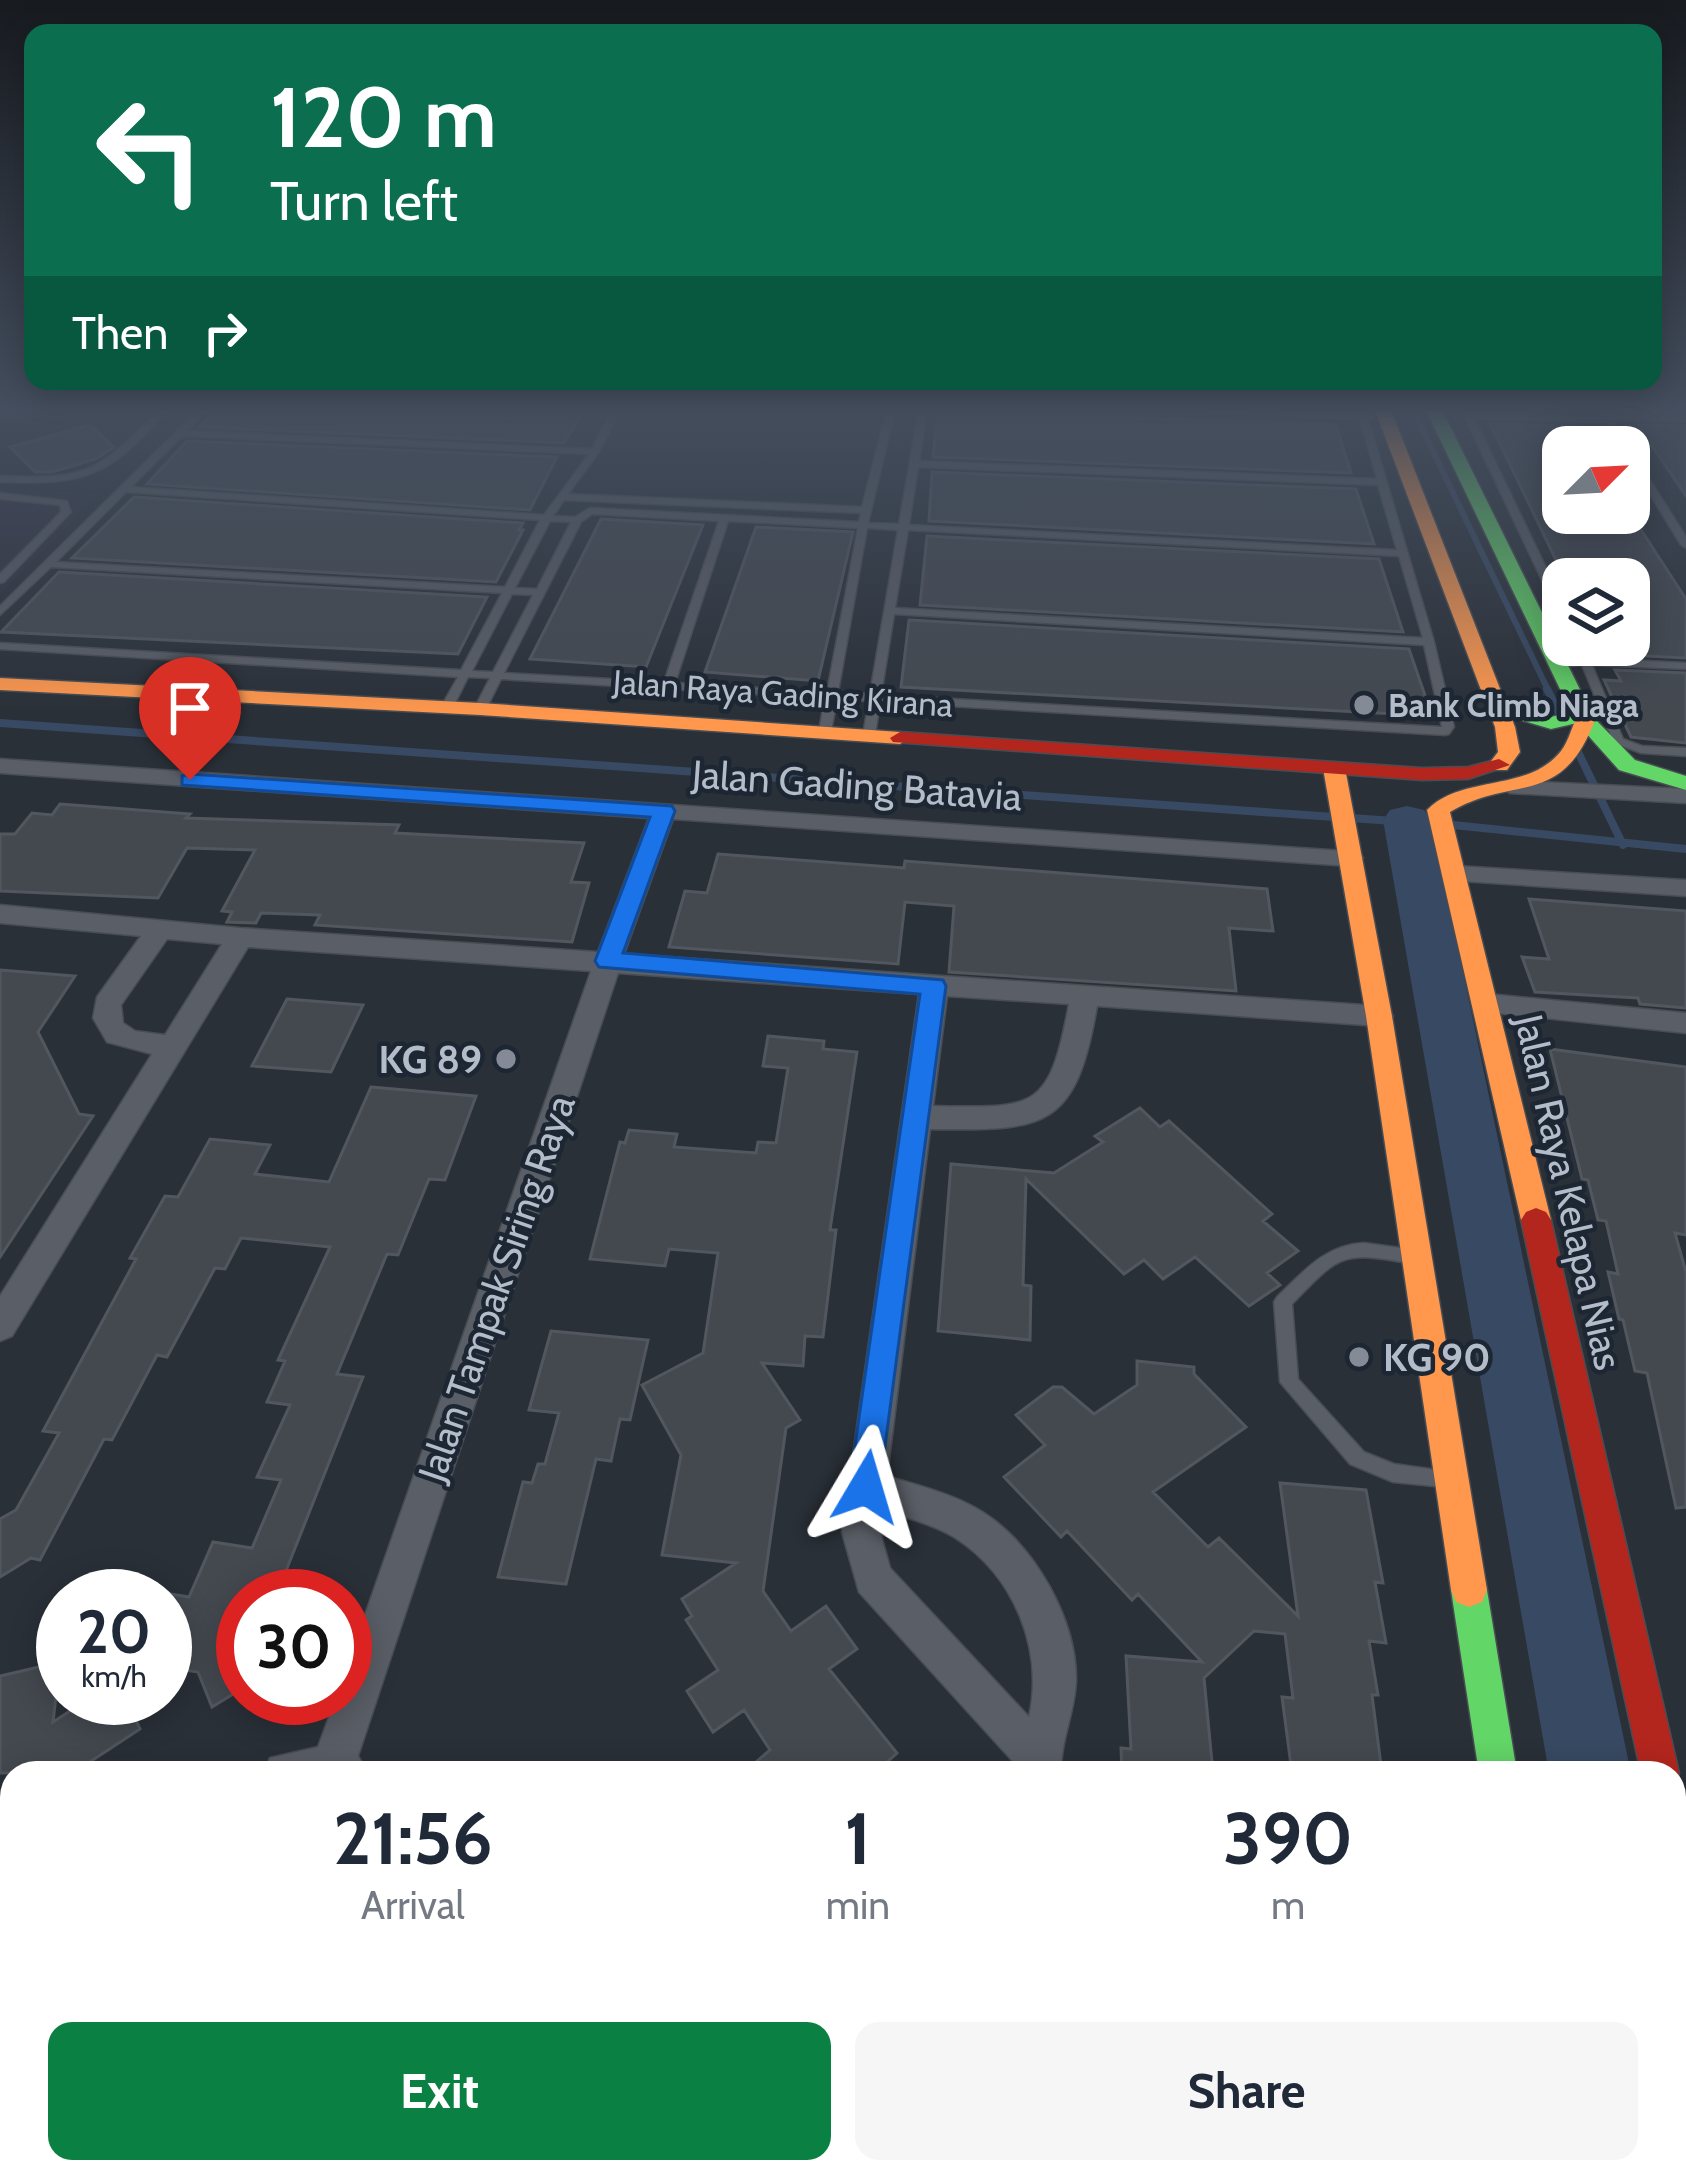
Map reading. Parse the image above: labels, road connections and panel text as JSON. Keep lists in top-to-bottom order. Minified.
{"streets":{"main road":["Jalan Raya Gading Kirana","Jalan Raya Kelapa Nias"],"street":["Jalan Gading Batavia","Jalan Tampak Siring Raya"]},"crossings":[["Jalan Gading Batavia","Jalan Tampak Siring Raya"]],"places":["Bank Climb Niaga","KG 89","KG 90"],"north":"top right","page":{"turn":["120 m","Turn left"],"then":"Then","speed":"20 km/h","limit":"30","eta":["21:56","Arrival","1","min","390","m"],"buttons":["Exit","Share"]}}
